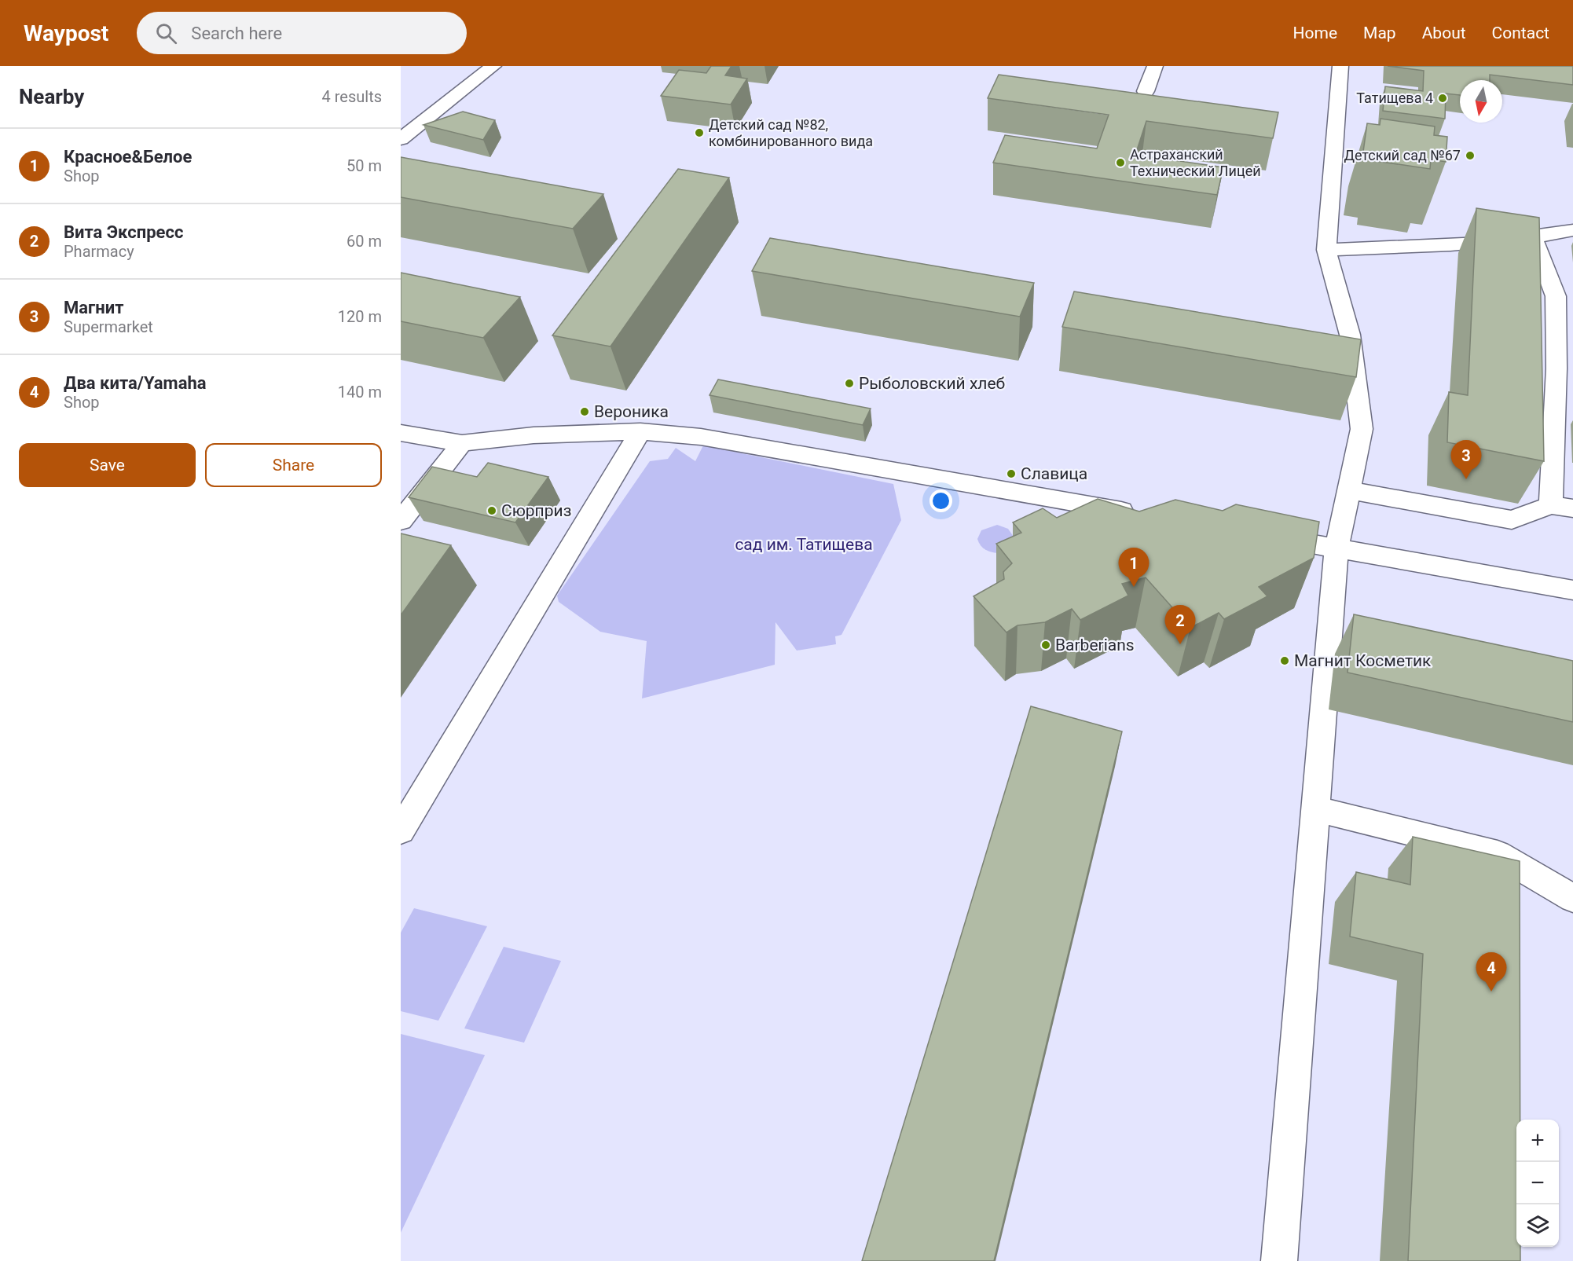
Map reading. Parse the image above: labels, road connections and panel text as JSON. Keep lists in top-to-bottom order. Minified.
{"parks":["сад им. Татищева"],"places":["Татищева 4","Детский сад №82, комбинированного вида","Детский сад №67","Астраханский Технический Лицей","Рыболовский хлеб","Вероника","Славица","Сюрприз","Barberians","Магнит Косметик"],"north":"bottom","page":{"header":"Waypost","search":"Search here","nav":["Home","Map","About","Contact"],"heading":["Nearby","4 results"],"list":[{"mark":"1","name":"Красное&Белое","note":"Shop","value":"50 m"},{"mark":"2","name":"Вита Экспресс","note":"Pharmacy","value":"60 m"},{"mark":"3","name":"Магнит","note":"Supermarket","value":"120 m"},{"mark":"4","name":"Два кита/Yamaha","note":"Shop","value":"140 m"}],"buttons":["Save","Share"],"pins":["3","1","2","4"],"map_buttons":["+","−"]}}
